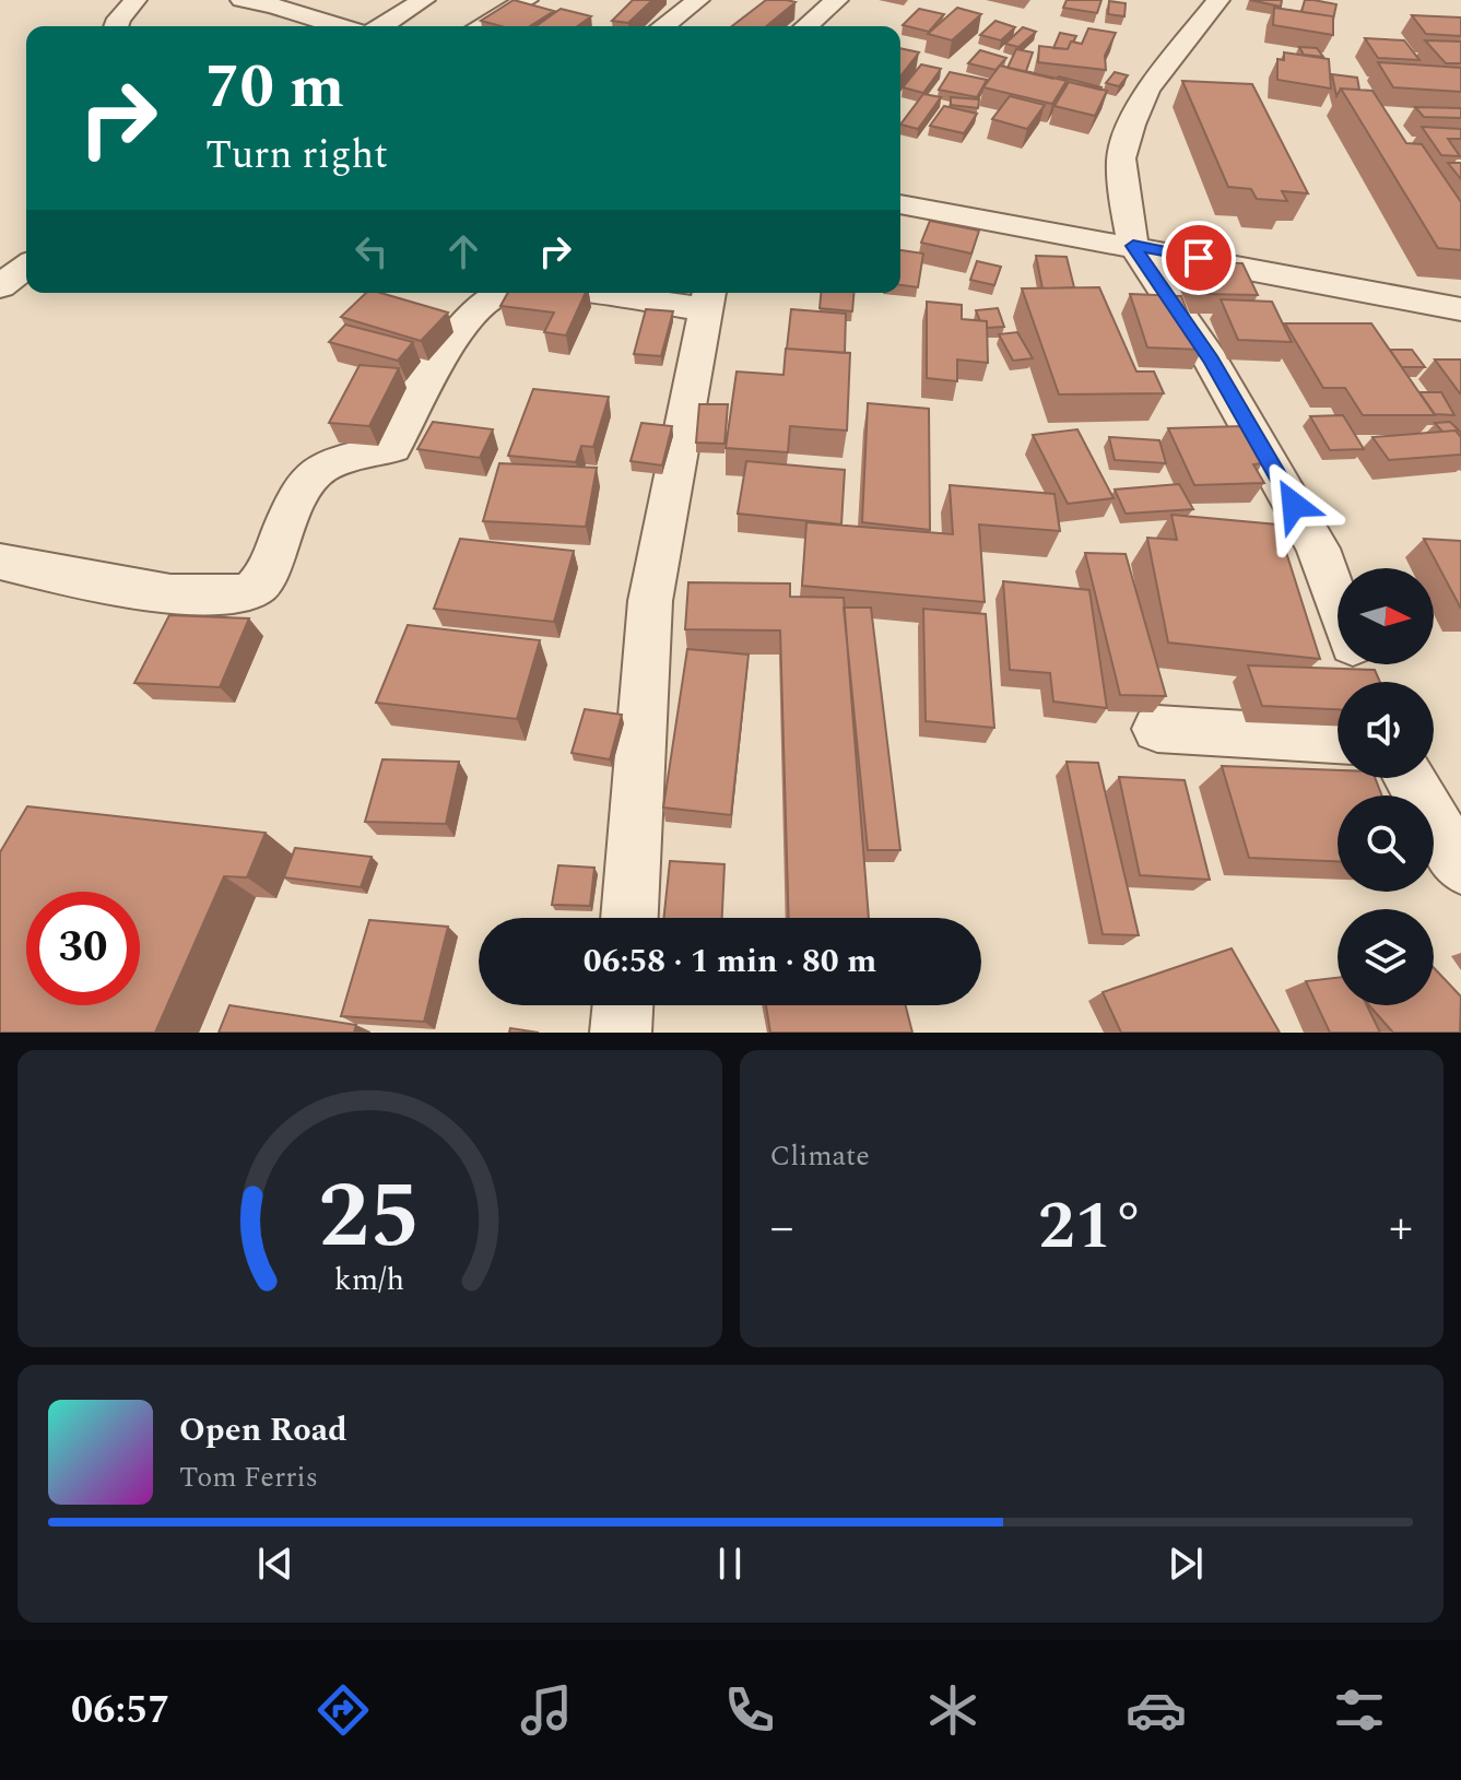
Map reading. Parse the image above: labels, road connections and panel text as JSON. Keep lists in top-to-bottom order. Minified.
{"north":"right","page":{"turn":["70 m","Turn right"],"limit":"30","trip":"06:58 · 1 min · 80 m","tile":"Climate","heat":["−","21°","+"],"song":["Open Road","Tom Ferris"],"tabs":"06:57","gauge":["25","km/h"]}}
